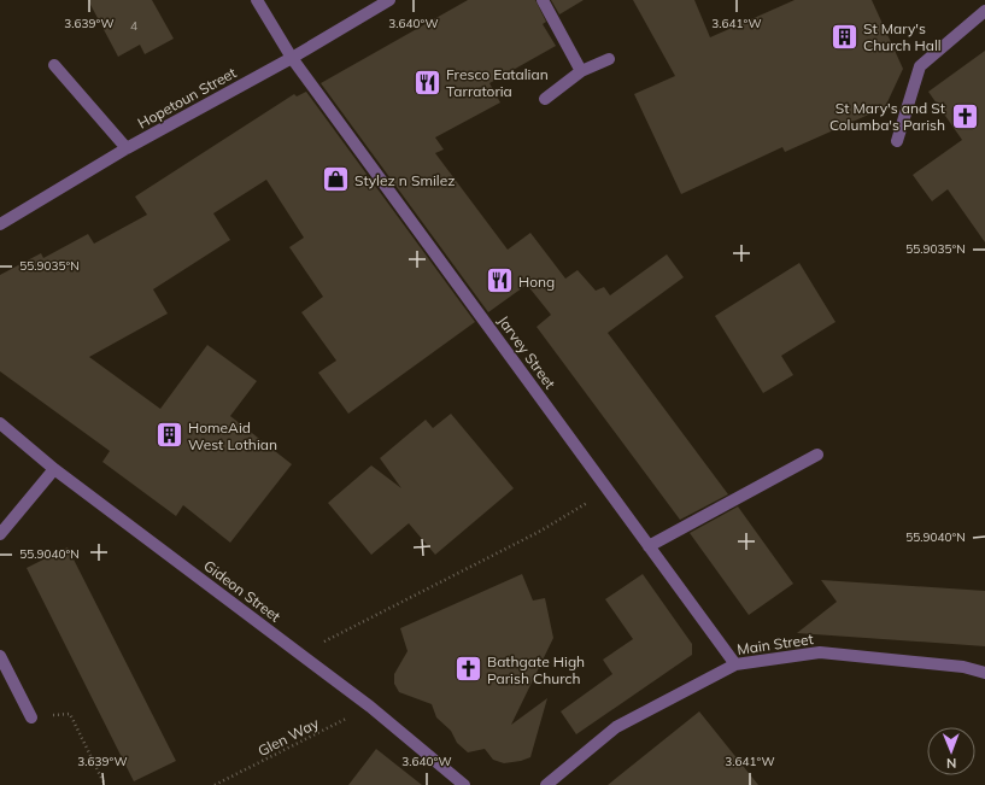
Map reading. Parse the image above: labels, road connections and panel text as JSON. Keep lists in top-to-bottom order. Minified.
{"streets":{"street":["Hopetoun Street","Jarvey Street","Gideon Street","Main Street"],"path":["Glen Way"]},"crossings":[["Hopetoun Street","Jarvey Street"],["Jarvey Street","Main Street"],["Gideon Street","Glen Way"]],"places":{"building":["St Mary's Church Hall","HomeAid West Lothian"],"restaurant":["Fresco Eatalian Tarratoria","Hong"],"church":["St Mary's and St Columba's Parish","Bathgate High Parish Church"],"shop":["Stylez n Smilez"]},"house_numbers":["4"],"north":"bottom","coordinates":["3.639°W","3.640°W","3.641°W","55.9035°N","55.9040°N"]}
